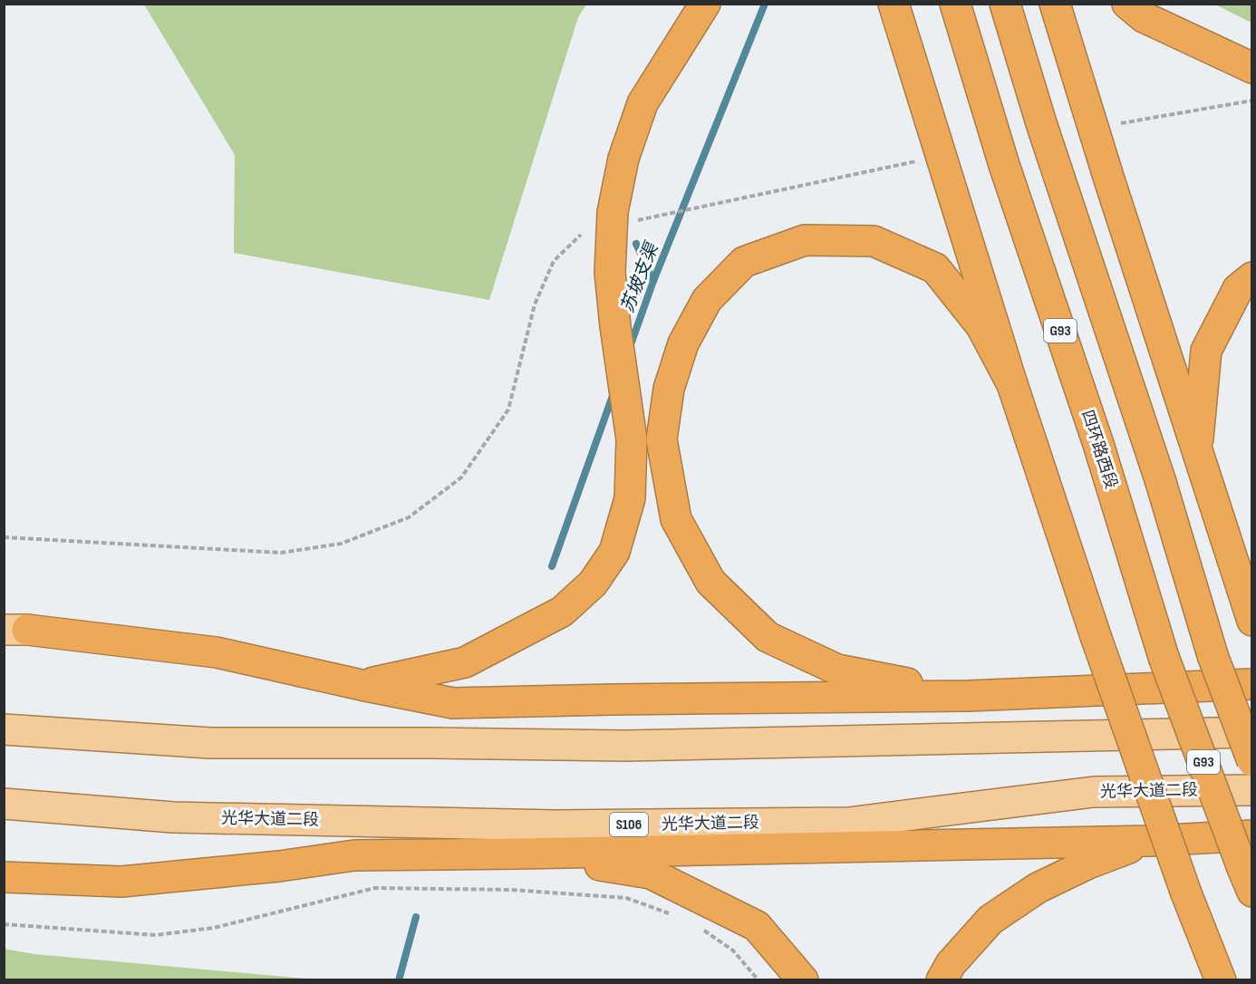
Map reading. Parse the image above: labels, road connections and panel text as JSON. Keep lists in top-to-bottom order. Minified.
{"streets":{"highway":["G93","四环路西段"],"main road":["光华大道二段","S106"]},"water":["苏坡支渠"]}
